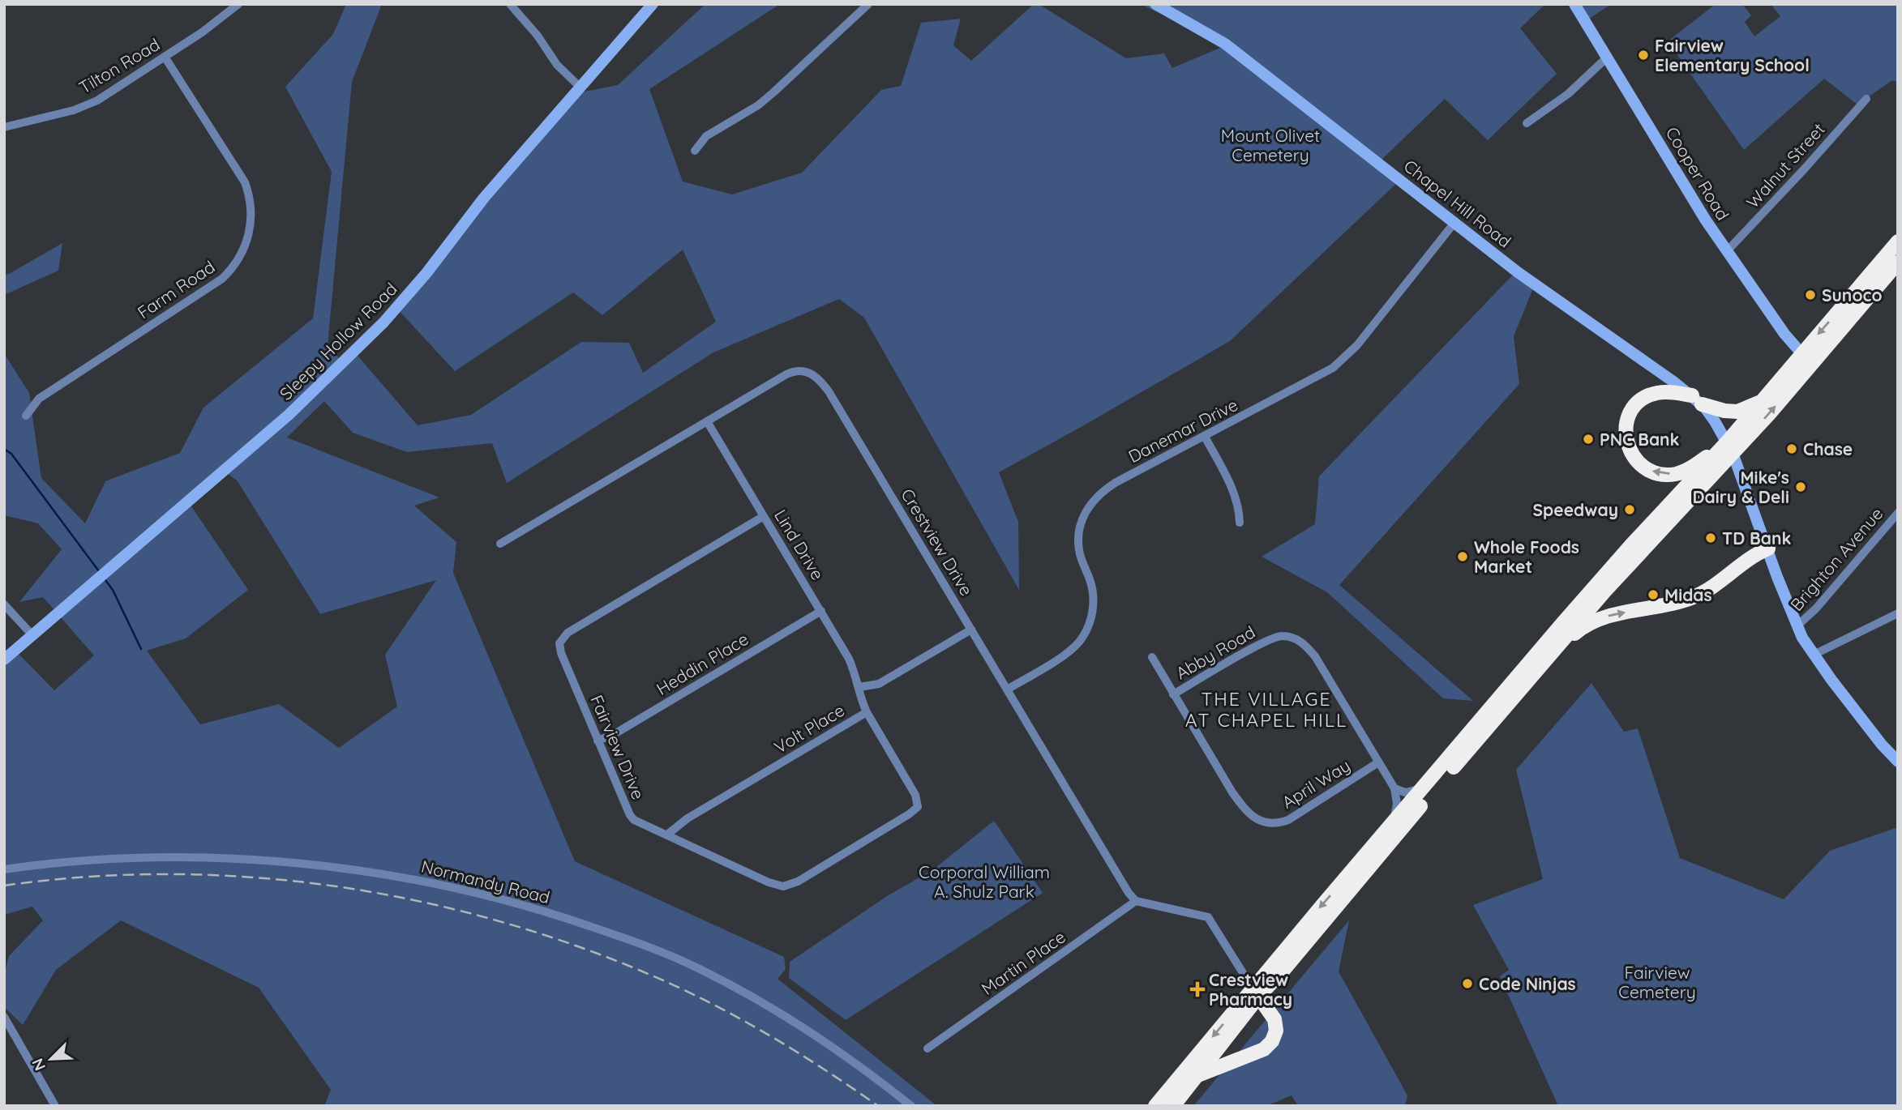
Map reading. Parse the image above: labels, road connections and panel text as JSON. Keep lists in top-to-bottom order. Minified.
{"streets":{"street":["Tilton Road","Walnut Street","Cooper Road","Chapel Hill Road","Farm Road","Sleepy Hollow Road","Danemar Drive","Crestview Drive","Lind Drive","Brighton Avenue","Abby Road","Heddin Place","Volt Place","Fairview Drive","April Way","Normandy Road","Martin Place"]},"crossings":[["Tilton Road","Farm Road"],["Walnut Street","Cooper Road"],["Chapel Hill Road","Danemar Drive"],["Chapel Hill Road","Brighton Avenue"],["Danemar Drive","Crestview Drive"],["Crestview Drive","Lind Drive"],["Crestview Drive","Volt Place"],["Crestview Drive","Martin Place"],["Lind Drive","Heddin Place"],["Lind Drive","Volt Place"],["Lind Drive","Fairview Drive"],["Abby Road","April Way"],["Heddin Place","Fairview Drive"],["Volt Place","Fairview Drive"]],"districts":["THE VILLAGE AT CHAPEL HILL"],"parks":["Mount Olivet Cemetery","Corporal William A. Shulz Park","Fairview Cemetery"],"places":{"other":["Fairview Elementary School","Sunoco","PNC Bank","Chase","Mike's Dairy & Deli","Speedway","TD Bank","Whole Foods Market","Midas","Code Ninjas"],"health":["Crestview Pharmacy"]},"north":"bottom left"}
